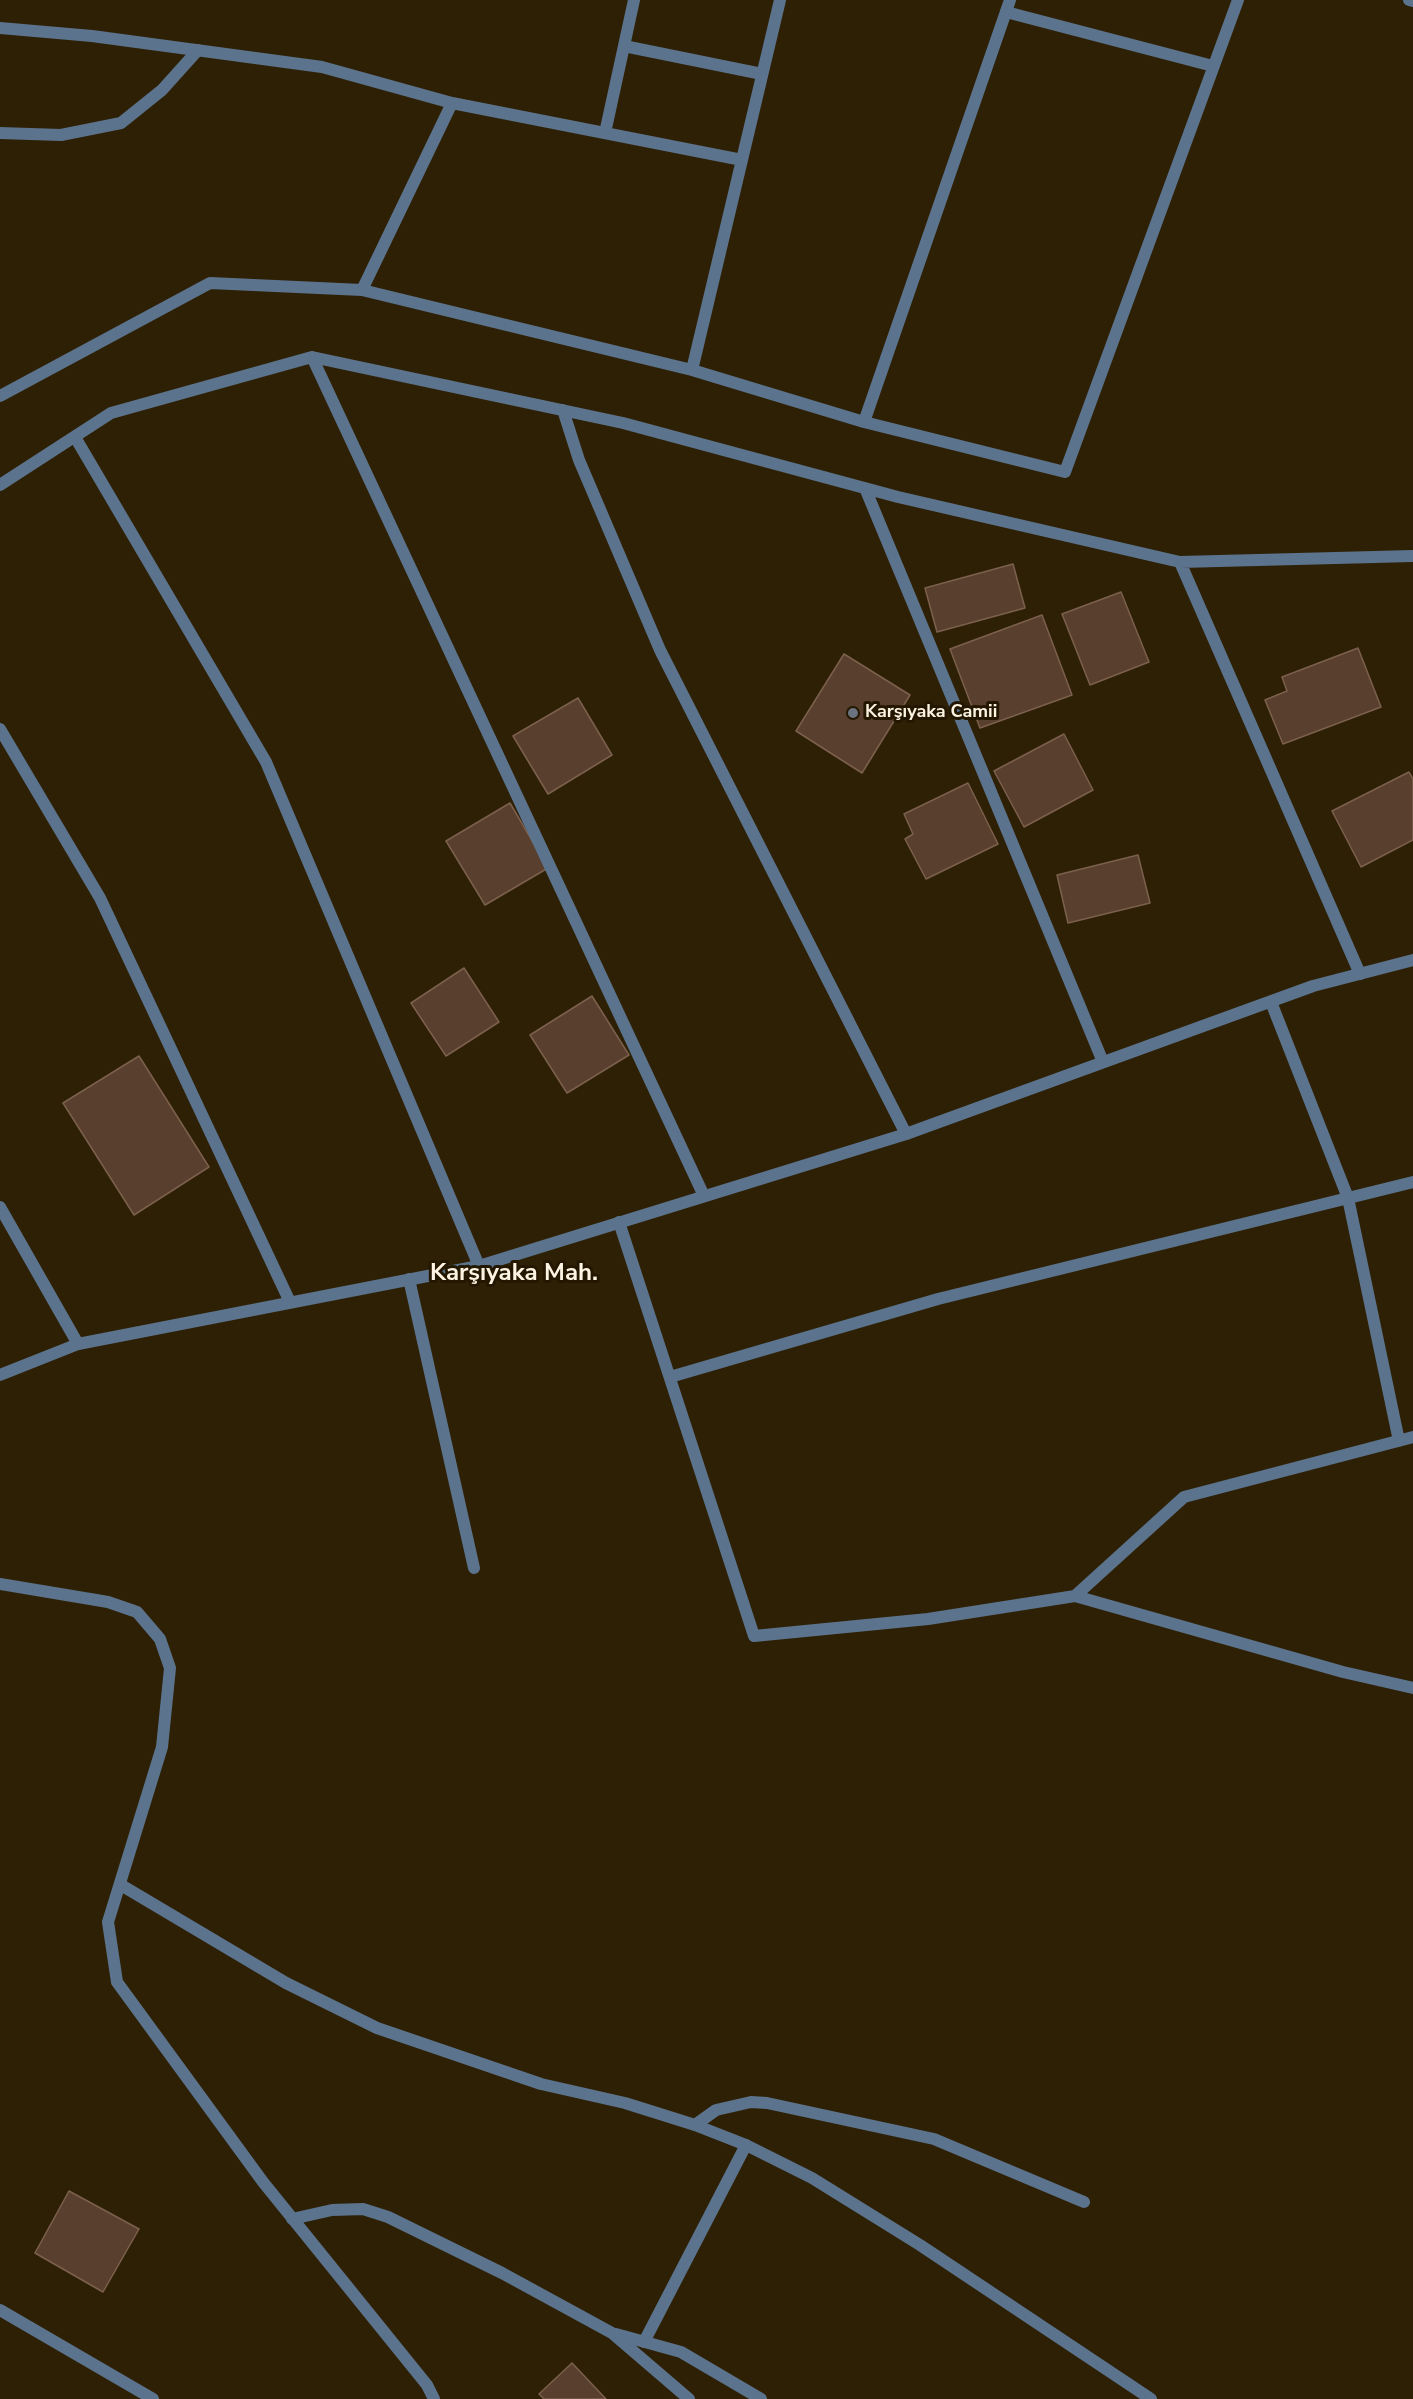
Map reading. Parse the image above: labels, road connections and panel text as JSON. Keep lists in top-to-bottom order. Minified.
{"districts":["Karşıyaka Mah."],"places":["Karşıyaka Camii"]}
